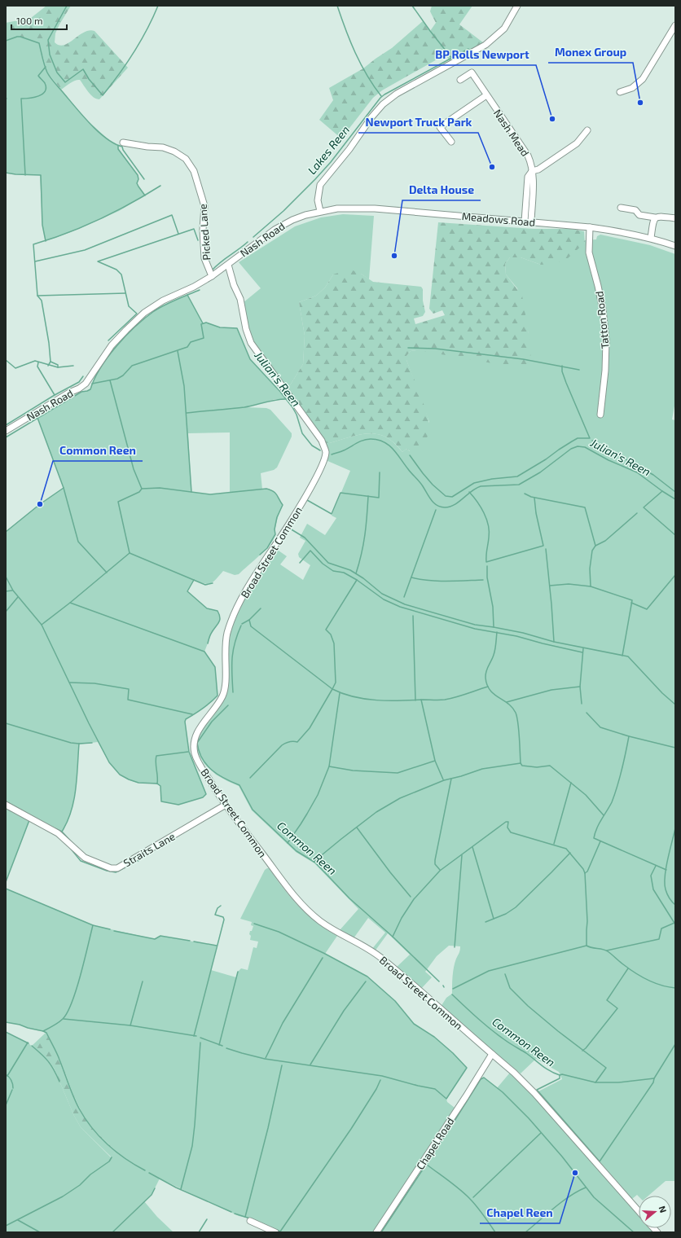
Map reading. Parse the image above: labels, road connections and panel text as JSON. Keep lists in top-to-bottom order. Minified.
{"streets":{"street":["Nash Mead","Meadows Road","Picked Lane","Nash Road","Tatton Road","Broad Street Common","Straits Lane","Chapel Road"]},"crossings":[["Nash Mead","Meadows Road"],["Meadows Road","Nash Road"],["Meadows Road","Tatton Road"],["Picked Lane","Nash Road"],["Nash Road","Broad Street Common"],["Broad Street Common","Straits Lane"],["Broad Street Common","Chapel Road"]],"water":["Lakes Reen","Julian's Reen","Common Reen"],"places":["Monex Group","BP Rolls Newport","Newport Truck Park","Delta House","Common Reen","Chapel Reen"],"scale_bar":"100 m","north":"right"}
